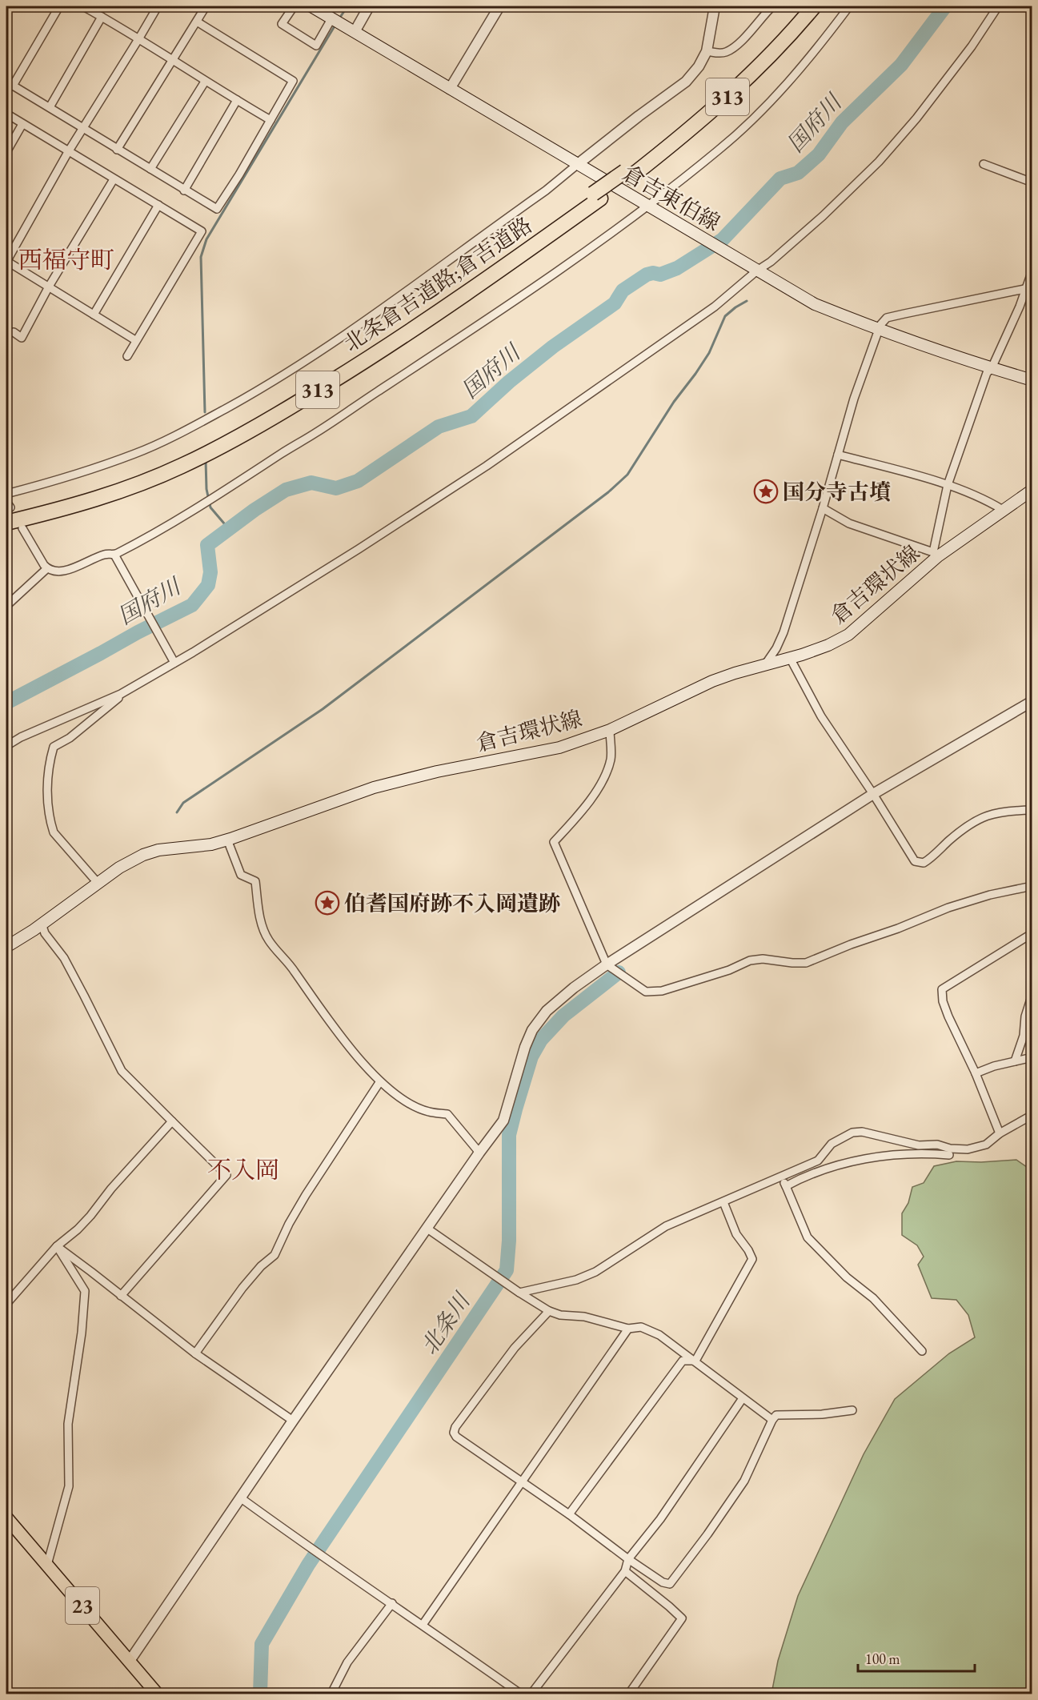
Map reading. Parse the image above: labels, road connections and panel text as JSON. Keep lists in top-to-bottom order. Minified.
{"streets":{"highway":["313","北条倉吉道路;倉吉道路"],"main road":["倉吉東伯線","倉吉環状線","23"]},"districts":["西福守町","不入岡"],"water":["国府川","北条川"],"places":{"place":["国分寺古墳","伯耆国府跡不入岡遺跡"]},"scale_bar":"100 m"}
